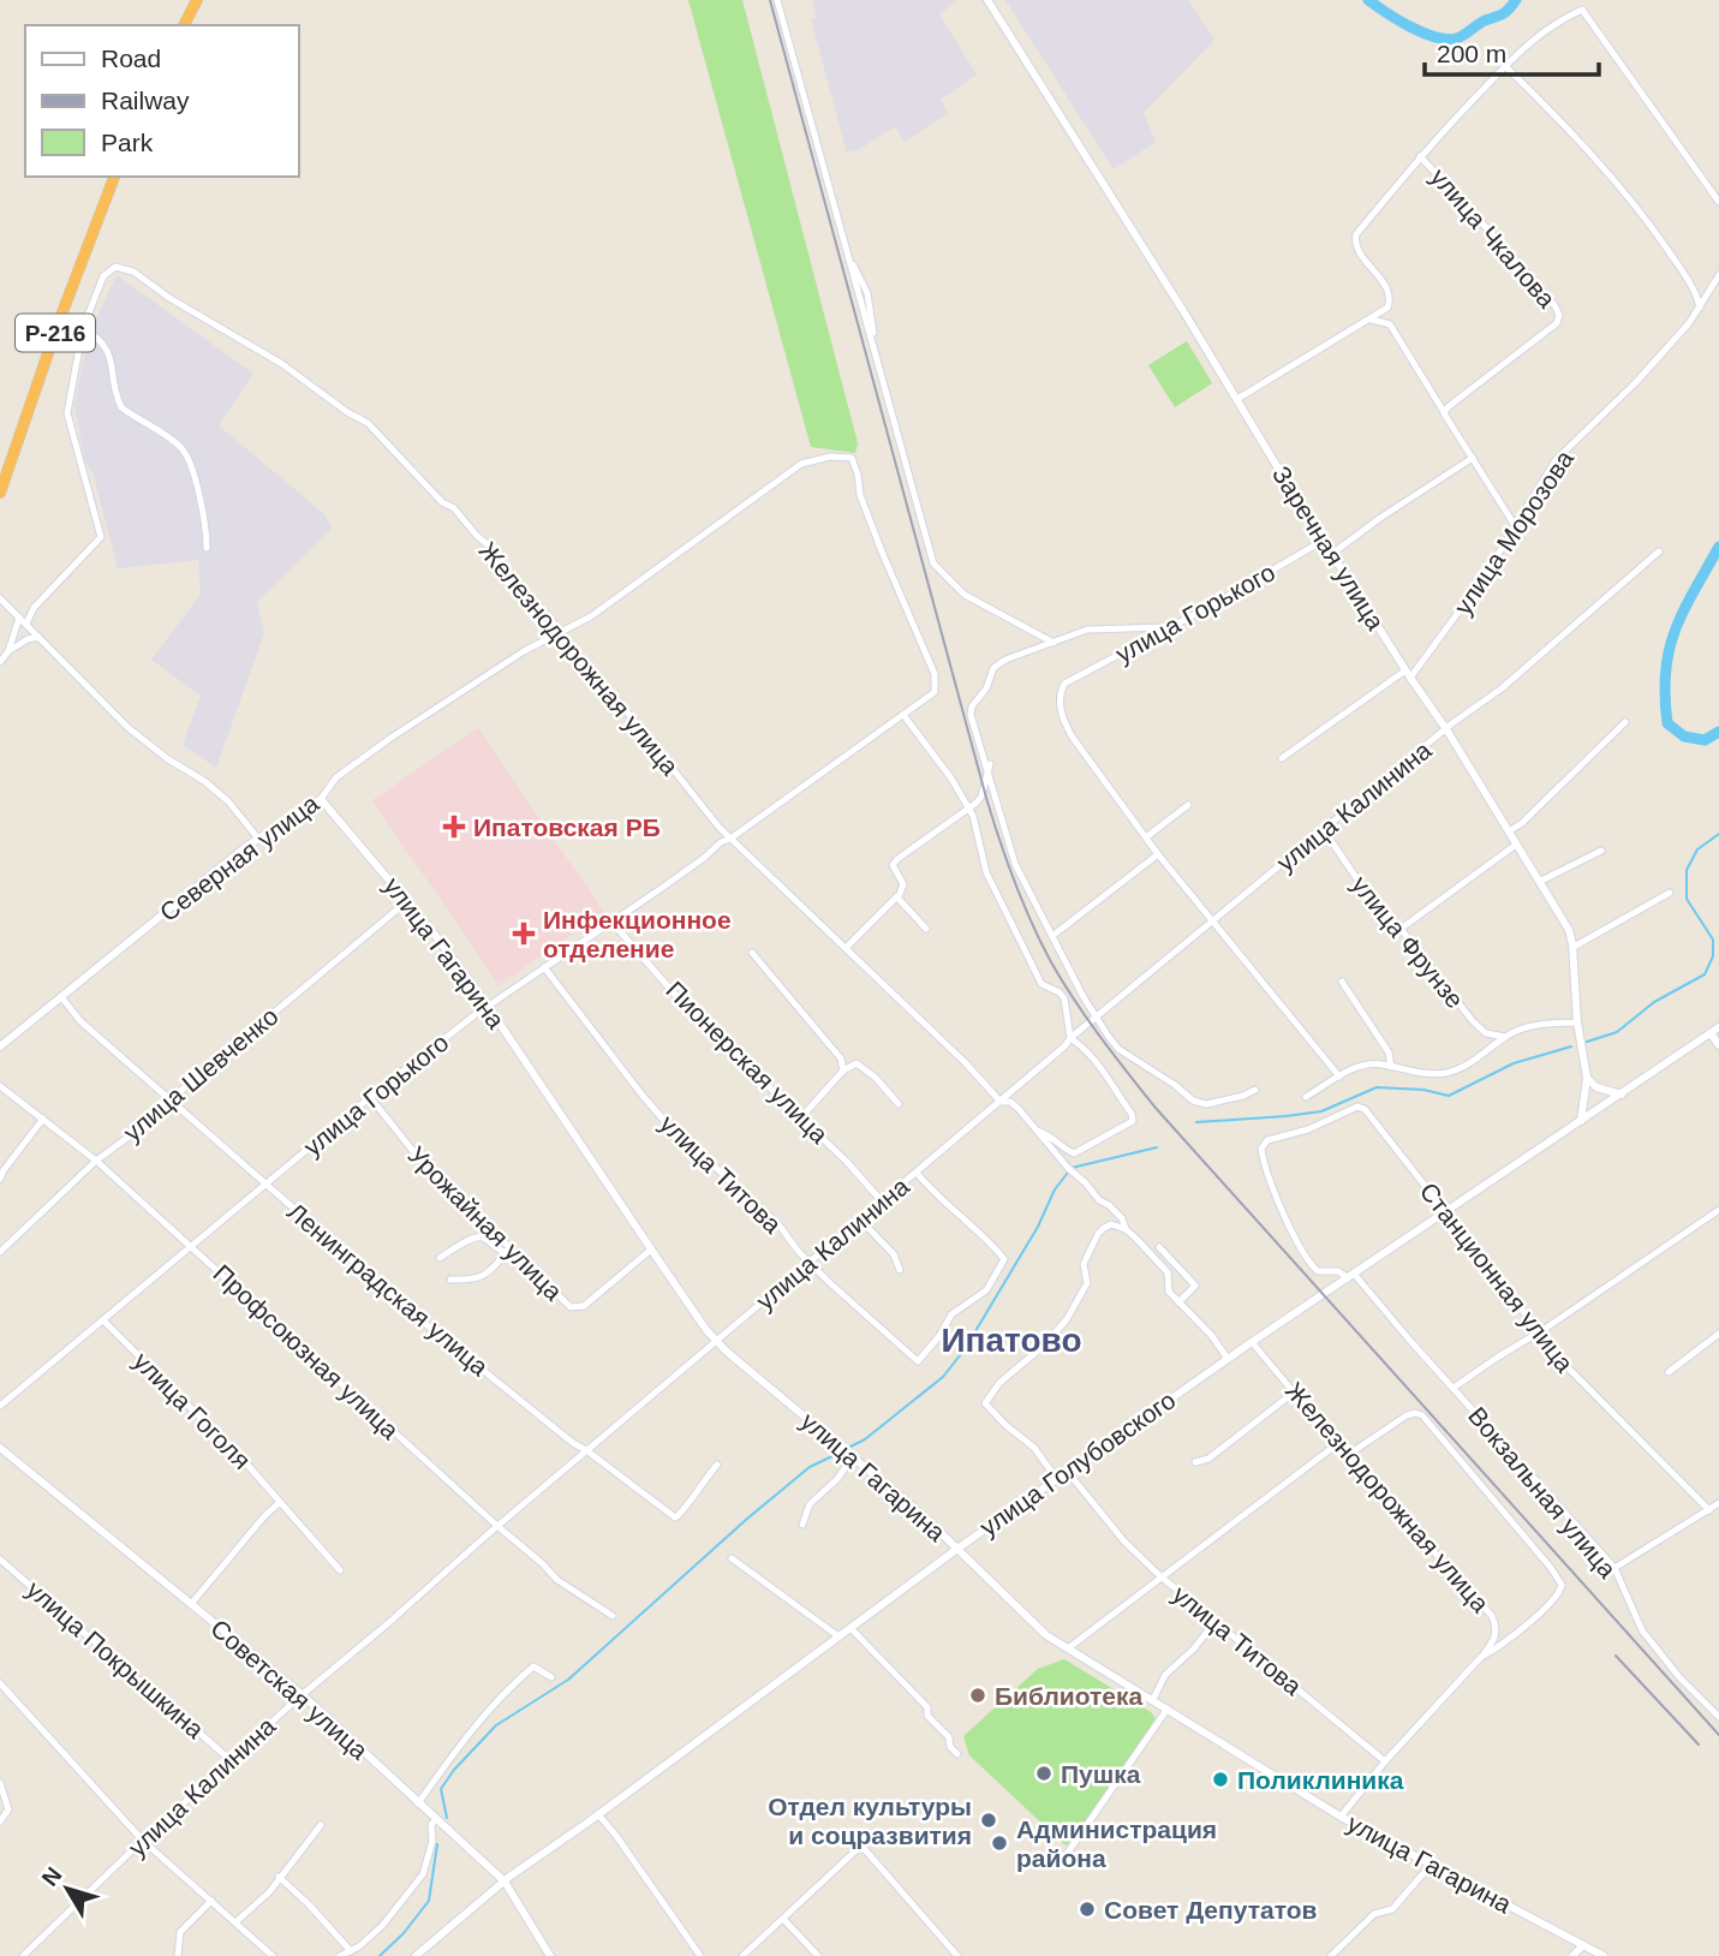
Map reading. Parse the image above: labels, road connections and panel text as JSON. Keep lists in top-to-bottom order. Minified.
{"streets":{"highway":["Р-216"],"street":["улица Чкалова","улица Морозова","Заречная улица","улица Горького","Железнодорожная улица","улица Калинина","Северная улица","улица Фрунзе","улица Гагарина","Пионерская улица","улица Шевченко","улица Титова","Урожайная улица","Станционная улица","Ленинградская улица","Профсоюзная улица","улица Гоголя","улица Голубовского","Вокзальная улица","улица Покрышкина","Советская улица"]},"crossings":[["улица Морозова","Заречная улица"],["Заречная улица","улица Горького"],["Заречная улица","улица Калинина"],["Заречная улица","улица Голубовского"],["улица Горького","Железнодорожная улица"],["улица Горького","Северная улица"],["улица Горького","улица Гагарина"],["улица Горького","Пионерская улица"],["улица Горького","улица Титова"],["улица Горького","Урожайная улица"],["улица Горького","Ленинградская улица"],["улица Горького","Профсоюзная улица"],["улица Горького","улица Гоголя"],["Железнодорожная улица","улица Калинина"],["Железнодорожная улица","Северная улица"],["Железнодорожная улица","улица Голубовского"],["Железнодорожная улица","Вокзальная улица"],["улица Калинина","улица Фрунзе"],["улица Калинина","улица Гагарина"],["улица Калинина","Пионерская улица"],["улица Калинина","улица Титова"],["улица Калинина","Ленинградская улица"],["улица Калинина","Профсоюзная улица"],["улица Калинина","улица Покрышкина"],["улица Калинина","Советская улица"],["Северная улица","улица Гагарина"],["Северная улица","Ленинградская улица"],["улица Гагарина","улица Шевченко"],["улица Гагарина","Урожайная улица"],["улица Гагарина","улица Голубовского"],["улица Шевченко","Ленинградская улица"],["улица Шевченко","Профсоюзная улица"],["улица Титова","улица Голубовского"],["Станционная улица","улица Голубовского"],["Станционная улица","Вокзальная улица"],["улица Голубовского","Вокзальная улица"],["улица Голубовского","Советская улица"]],"districts":["Ипатово"],"places":{"health":["Ипатовская РБ","Инфекционное отделение"],"other":["Библиотека","Пушка","Поликлиника","Отдел культуры и соцразвития","Администрация района","Совет Депутатов"]},"legend":["Road","Railway","Park"],"scale_bar":"200 m","north":"top left"}
